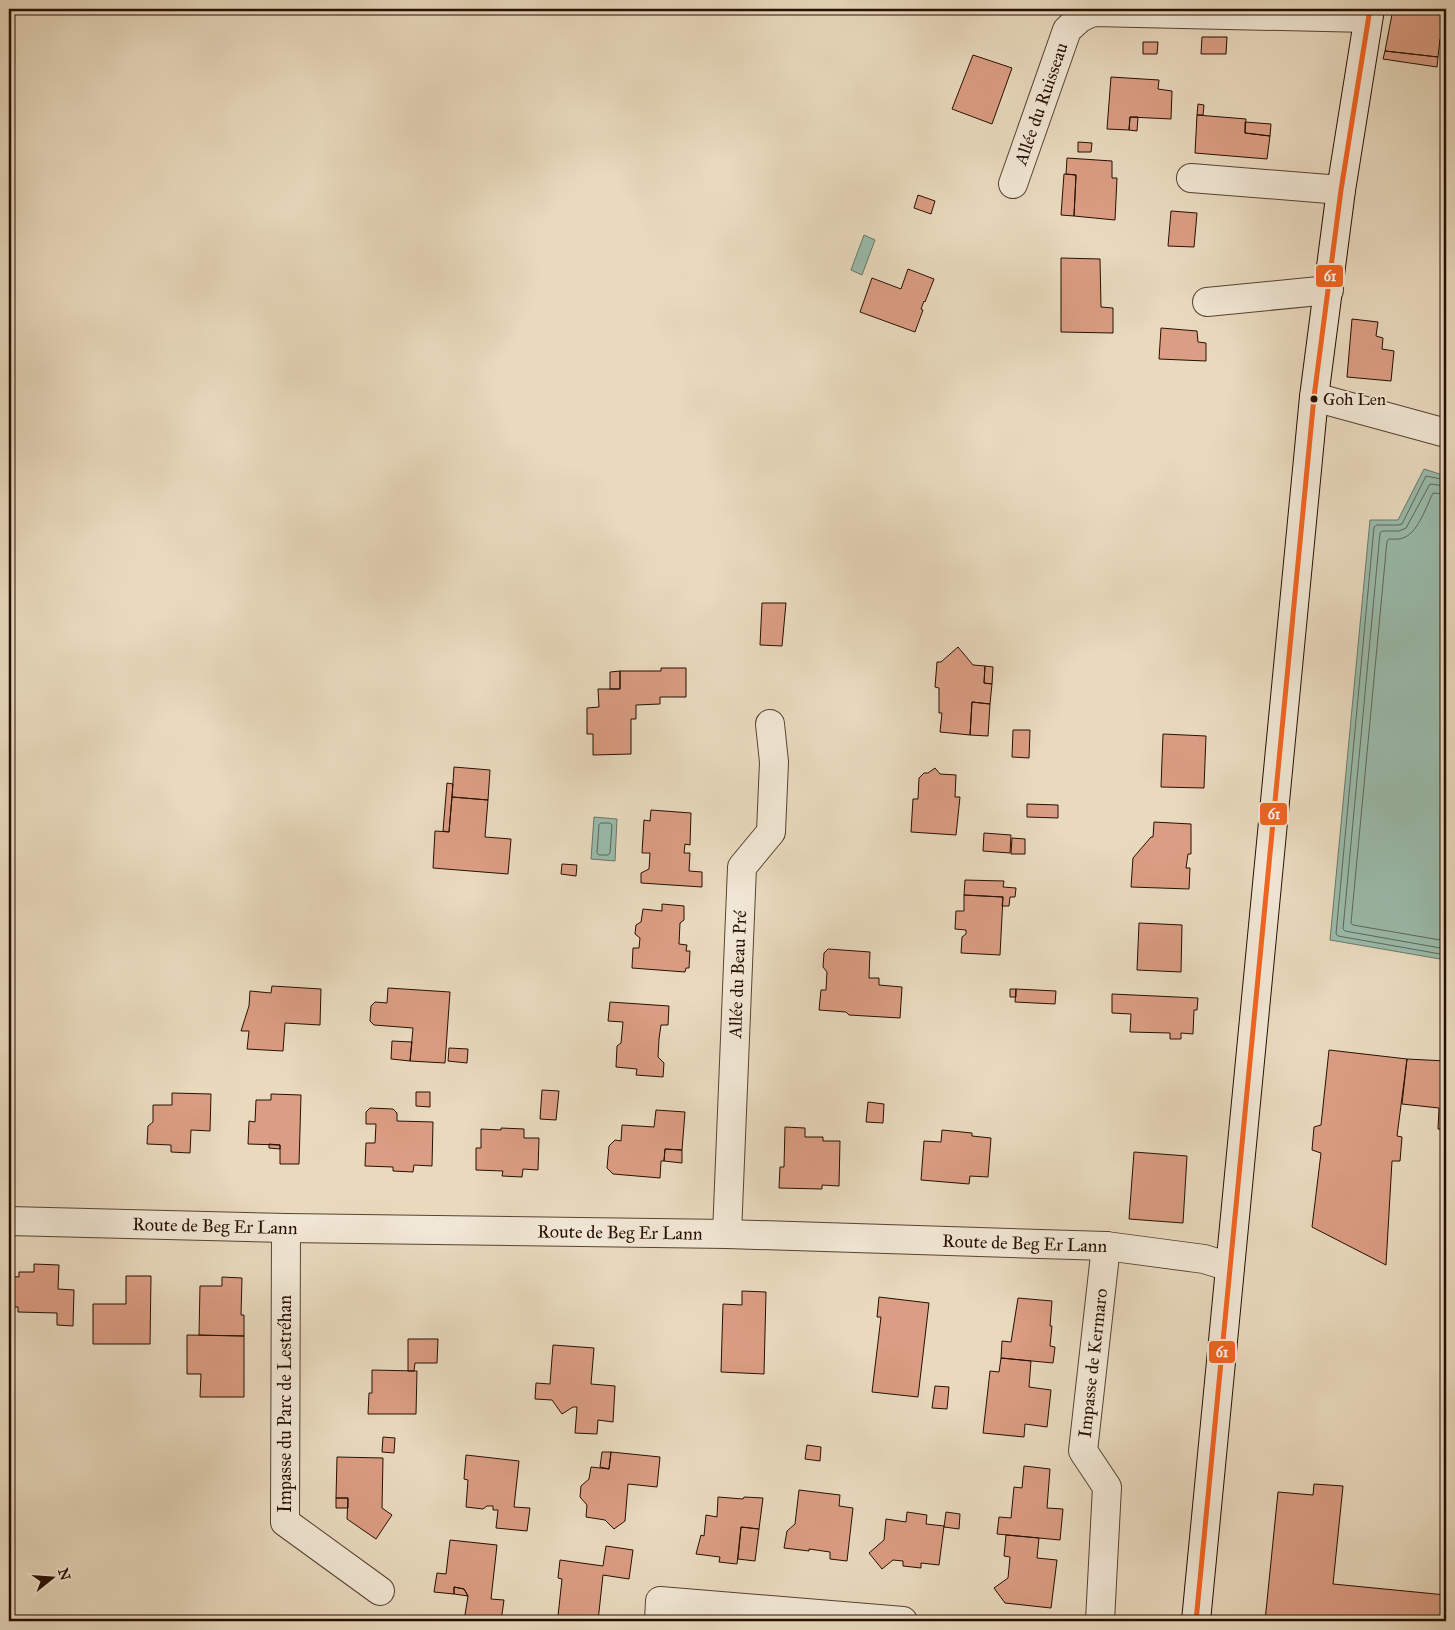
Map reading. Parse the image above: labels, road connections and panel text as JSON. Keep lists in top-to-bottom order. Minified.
{"streets":{"street":["Allée du Ruisseau","Allée du Beau Pré","Route de Beg Er Lann","Impasse de Kermaro","Impasse du Parc de Lestréhan"]},"crossings":[["Allée du Beau Pré","Route de Beg Er Lann"],["Route de Beg Er Lann","Impasse de Kermaro"],["Route de Beg Er Lann","Impasse du Parc de Lestréhan"]],"places":["Goh Len"],"lines":["transit line 61"],"north":"right"}
